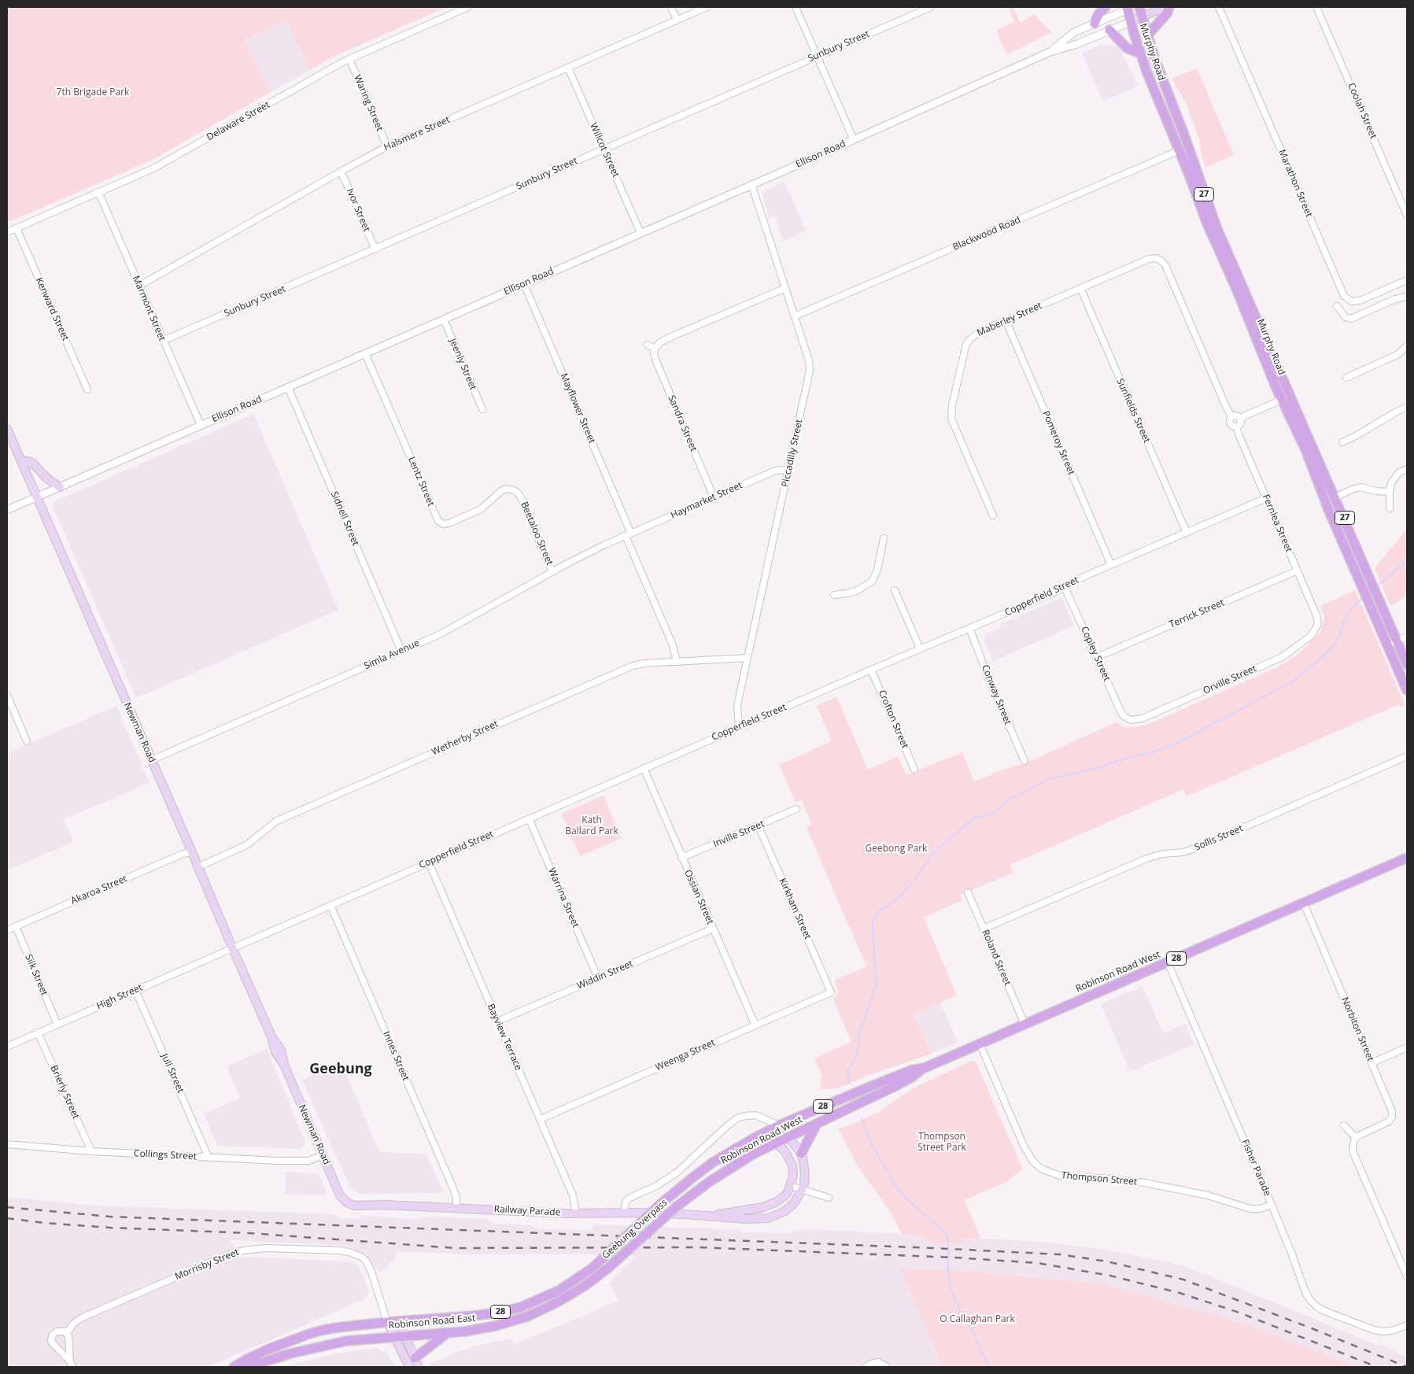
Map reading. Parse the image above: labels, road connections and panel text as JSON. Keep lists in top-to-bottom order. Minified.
{"streets":{"main road":["Murphy Road","Ellison Road","27","Newman Road","28","Robinson Road West","Railway Parade","Geebung Overpass","Robinson Road East"],"street":["Sunbury Street","Waring Street","Coolah Street","Delaware Street","Halsmere Street","Willcot Street","Marathon Street","Ivor Street","Blackwood Road","Marmont Street","Kenward Street","Maberley Street","Jeenly Street","Mayflower Street","Sunfields Street","Sandra Street","Pomeroy Street","Piccadilly Street","Lentz Street","Haymarket Street","Sidnell Street","Fernlea Street","Beetaloo Street","Copperfield Street","Terrick Street","Copley Street","Simla Avenue","Orville Street","Conway Street","Crofton Street","Wetherby Street","Inville Street","Sollis Street","Akaroa Street","Ossian Street","Warrina Street","Kirkham Street","Roland Street","Silk Street","Widdin Street","High Street","Norbiton Street","Bayview Terrace","Weenga Street","Innes Street","Jull Street","Brierly Street","Collings Street","Fisher Parade","Thompson Street","Morrisby Street"]},"crossings":[["Sunbury Street","Willcot Street"],["Sunbury Street","Ivor Street"],["Sunbury Street","Marmont Street"],["Murphy Road","Ellison Road"],["Murphy Road","Blackwood Road"],["Waring Street","Delaware Street"],["Waring Street","Halsmere Street"],["Delaware Street","Marmont Street"],["Delaware Street","Kenward Street"],["Halsmere Street","Willcot Street"],["Halsmere Street","Ivor Street"],["Halsmere Street","Marmont Street"],["Willcot Street","Ellison Road"],["Ellison Road","Marmont Street"],["Ellison Road","Jeenly Street"],["Ellison Road","Mayflower Street"],["Ellison Road","Piccadilly Street"],["Ellison Road","Lentz Street"],["Ellison Road","Sidnell Street"],["Ellison Road","Newman Road"],["Blackwood Road","Piccadilly Street"],["Maberley Street","Sunfields Street"],["Maberley Street","Pomeroy Street"],["Maberley Street","Fernlea Street"],["Mayflower Street","Haymarket Street"],["Mayflower Street","Simla Avenue"],["Mayflower Street","Wetherby Street"],["Sunfields Street","Copperfield Street"],["Sandra Street","Haymarket Street"],["Pomeroy Street","Copperfield Street"],["Piccadilly Street","Haymarket Street"],["Piccadilly Street","Copperfield Street"],["Piccadilly Street","Wetherby Street"],["Lentz Street","Beetaloo Street"],["Haymarket Street","Simla Avenue"],["Sidnell Street","Simla Avenue"],["Fernlea Street","Copperfield Street"],["Fernlea Street","Terrick Street"],["Fernlea Street","Orville Street"],["Beetaloo Street","Simla Avenue"],["Copperfield Street","Copley Street"],["Copperfield Street","Conway Street"],["Copperfield Street","Crofton Street"],["Copperfield Street","Newman Road"],["Copperfield Street","Ossian Street"],["Copperfield Street","Warrina Street"],["Copperfield Street","High Street"],["Copperfield Street","Bayview Terrace"],["Copperfield Street","Innes Street"],["Terrick Street","Copley Street"],["Copley Street","Orville Street"],["Simla Avenue","Newman Road"],["Newman Road","Wetherby Street"],["Newman Road","Akaroa Street"],["Newman Road","High Street"],["Newman Road","Collings Street"],["Newman Road","Railway Parade"],["Inville Street","Ossian Street"],["Inville Street","Kirkham Street"],["Sollis Street","Roland Street"],["Akaroa Street","Silk Street"],["Ossian Street","Widdin Street"],["Ossian Street","Weenga Street"],["Warrina Street","Widdin Street"],["Kirkham Street","Weenga Street"],["Roland Street","Robinson Road West"],["Robinson Road West","Norbiton Street"],["Robinson Road West","Fisher Parade"],["Robinson Road West","Thompson Street"],["Robinson Road West","Railway Parade"],["Robinson Road West","Geebung Overpass"],["Silk Street","High Street"],["Widdin Street","Bayview Terrace"],["High Street","Jull Street"],["High Street","Brierly Street"],["Bayview Terrace","Weenga Street"],["Bayview Terrace","Railway Parade"],["Innes Street","Railway Parade"],["Jull Street","Collings Street"],["Brierly Street","Collings Street"],["Fisher Parade","Thompson Street"],["Geebung Overpass","Robinson Road East"],["Morrisby Street","Robinson Road East"]],"districts":["Geebung"],"parks":["7th Brigade Park","Kath Ballard Park","Geebong Park","Thompson Street Park","O Callaghan Park"]}
